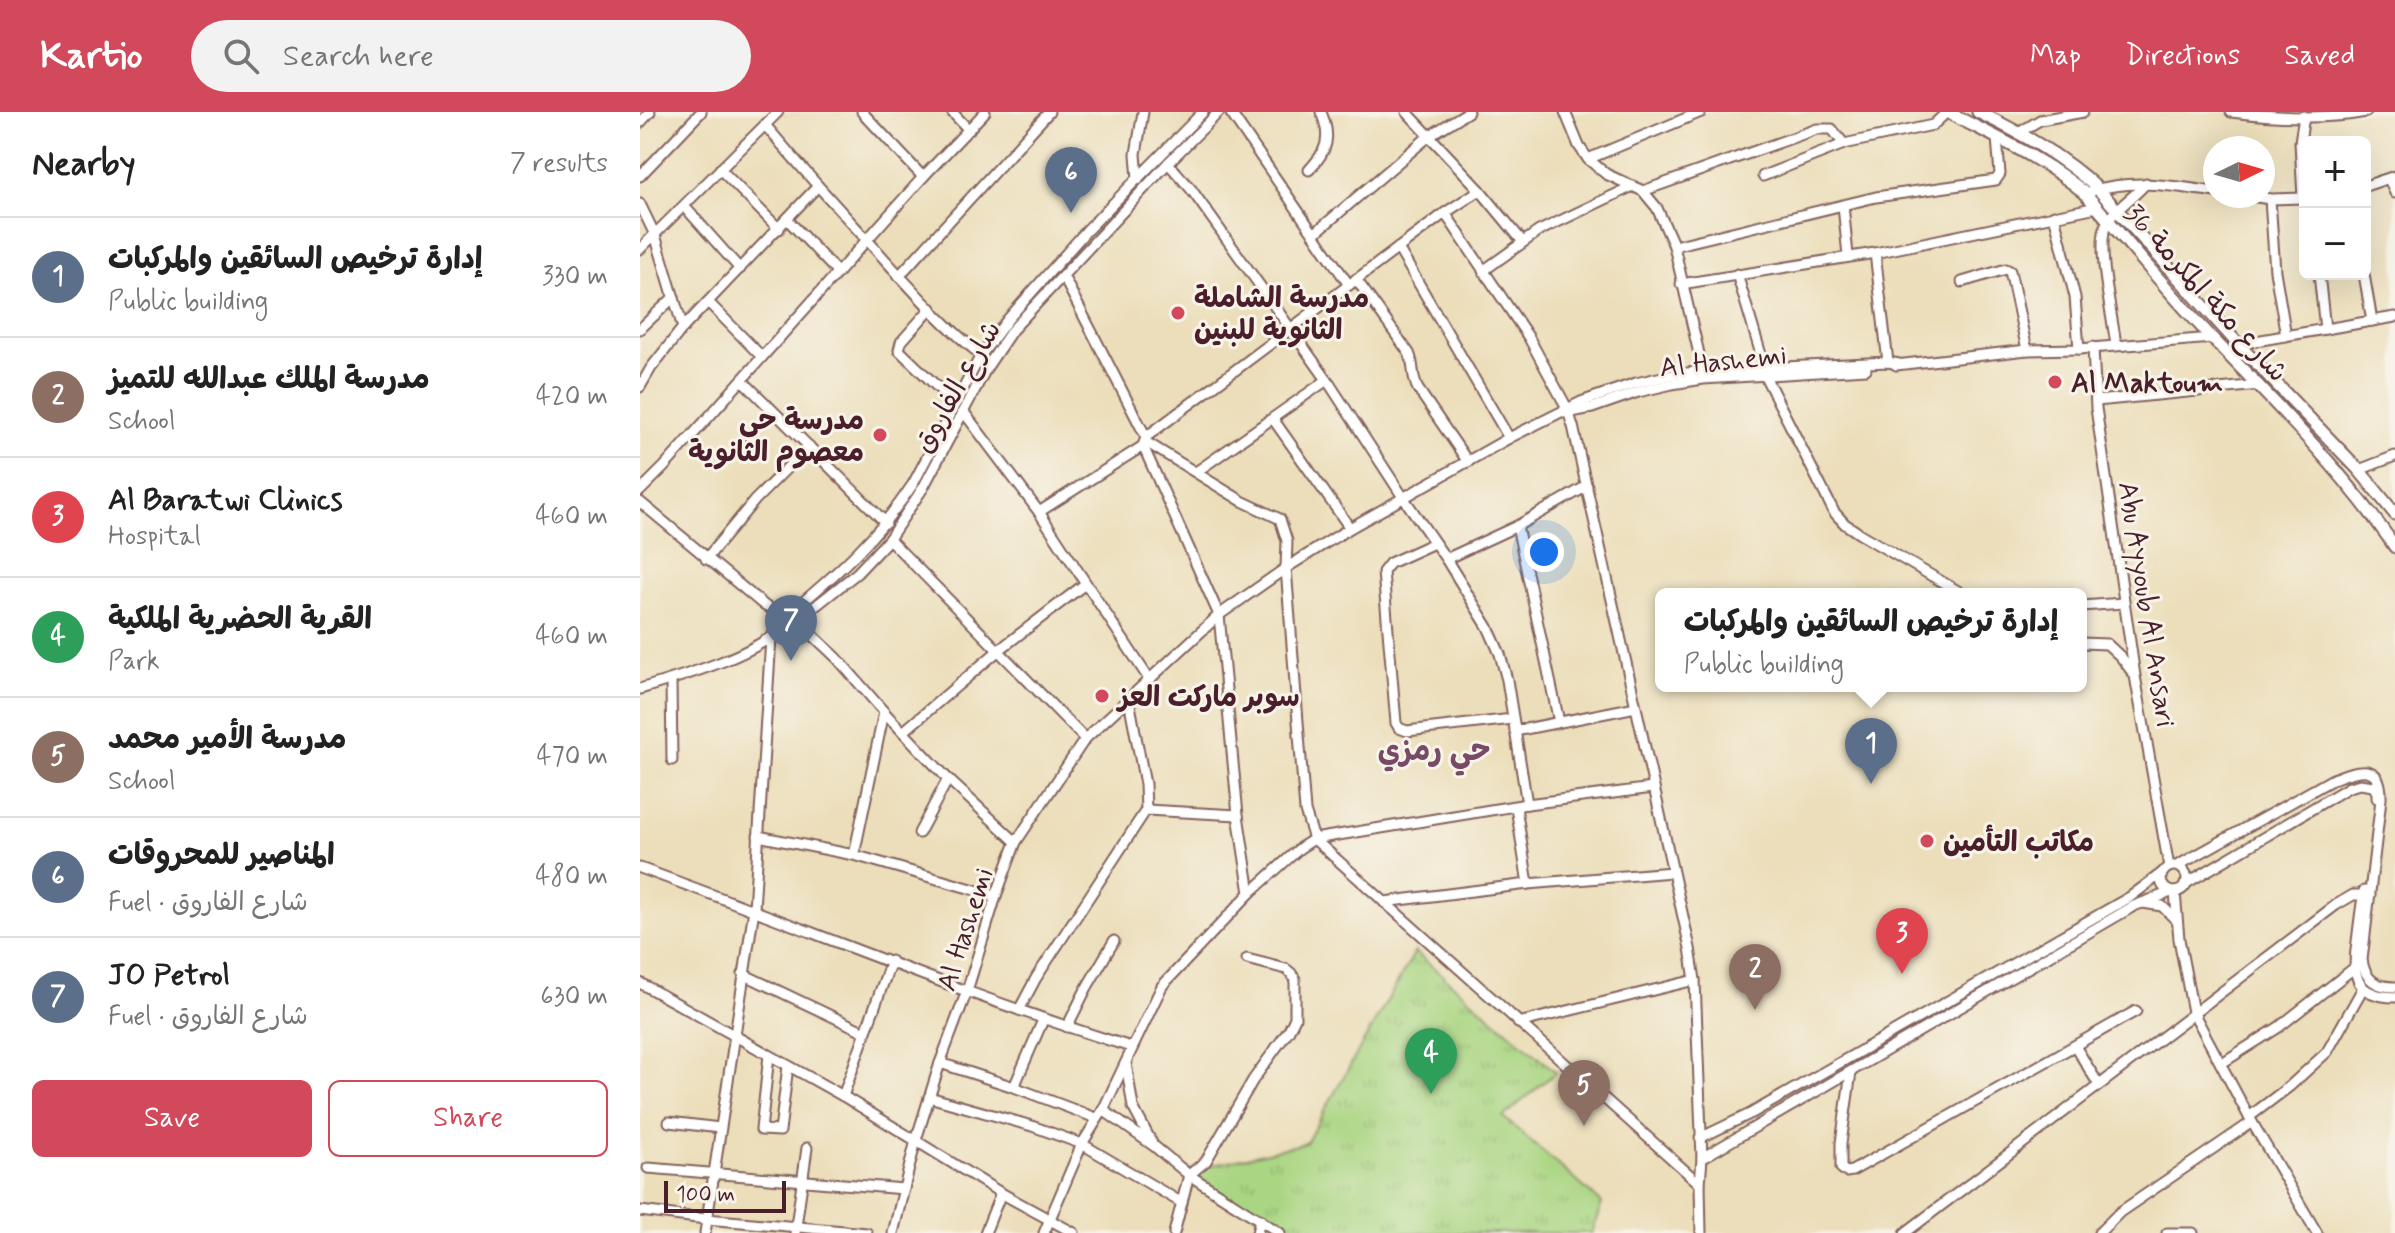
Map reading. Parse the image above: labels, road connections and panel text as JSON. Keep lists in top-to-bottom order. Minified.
{"streets":{"main road":["شارع مكة المكرمة 36"],"street":["Al Hashemi","شارع الفاروق","Abu Ayyoub Al Ansari"]},"crossings":[["شارع مكة المكرمة 36","Al Hashemi"],["Al Hashemi","Abu Ayyoub Al Ansari"]],"districts":["حي رمزي"],"places":["مدرسة الشاملة الثانوية للبنين","Al Maktoum","مدرسة حي معصوم الثانوية","سوبر ماركت العز","مكاتب التأمين"],"scale_bar":"100 m","north":"right","page":{"header":"Kartio","search":"Search here","nav":["Map","Directions","Saved"],"heading":["Nearby","7 results"],"map_buttons":["+","−"],"pins":["6","7","1","3","2","4","5"],"list":[{"mark":"1","name":"إدارة ترخيص السائقين والمركبات","note":"Public building","value":"330 m"},{"mark":"2","name":"مدرسة الملك عبدالله للتميز","note":"School","value":"420 m"},{"mark":"3","name":"Al Baratwi Clinics","note":"Hospital","value":"460 m"},{"mark":"4","name":"القرية الحضرية الملكية","note":"Park","value":"460 m"},{"mark":"5","name":"مدرسة الأمير محمد","note":"School","value":"470 m"},{"mark":"6","name":"المناصير للمحروقات","note":"Fuel · شارع الفاروق","value":"480 m"},{"mark":"7","name":"JO Petrol","note":"Fuel · شارع الفاروق","value":"630 m"}],"popup":["إدارة ترخيص السائقين والمركبات","Public building"],"buttons":["Save","Share"],"scale":"100 m"}}
